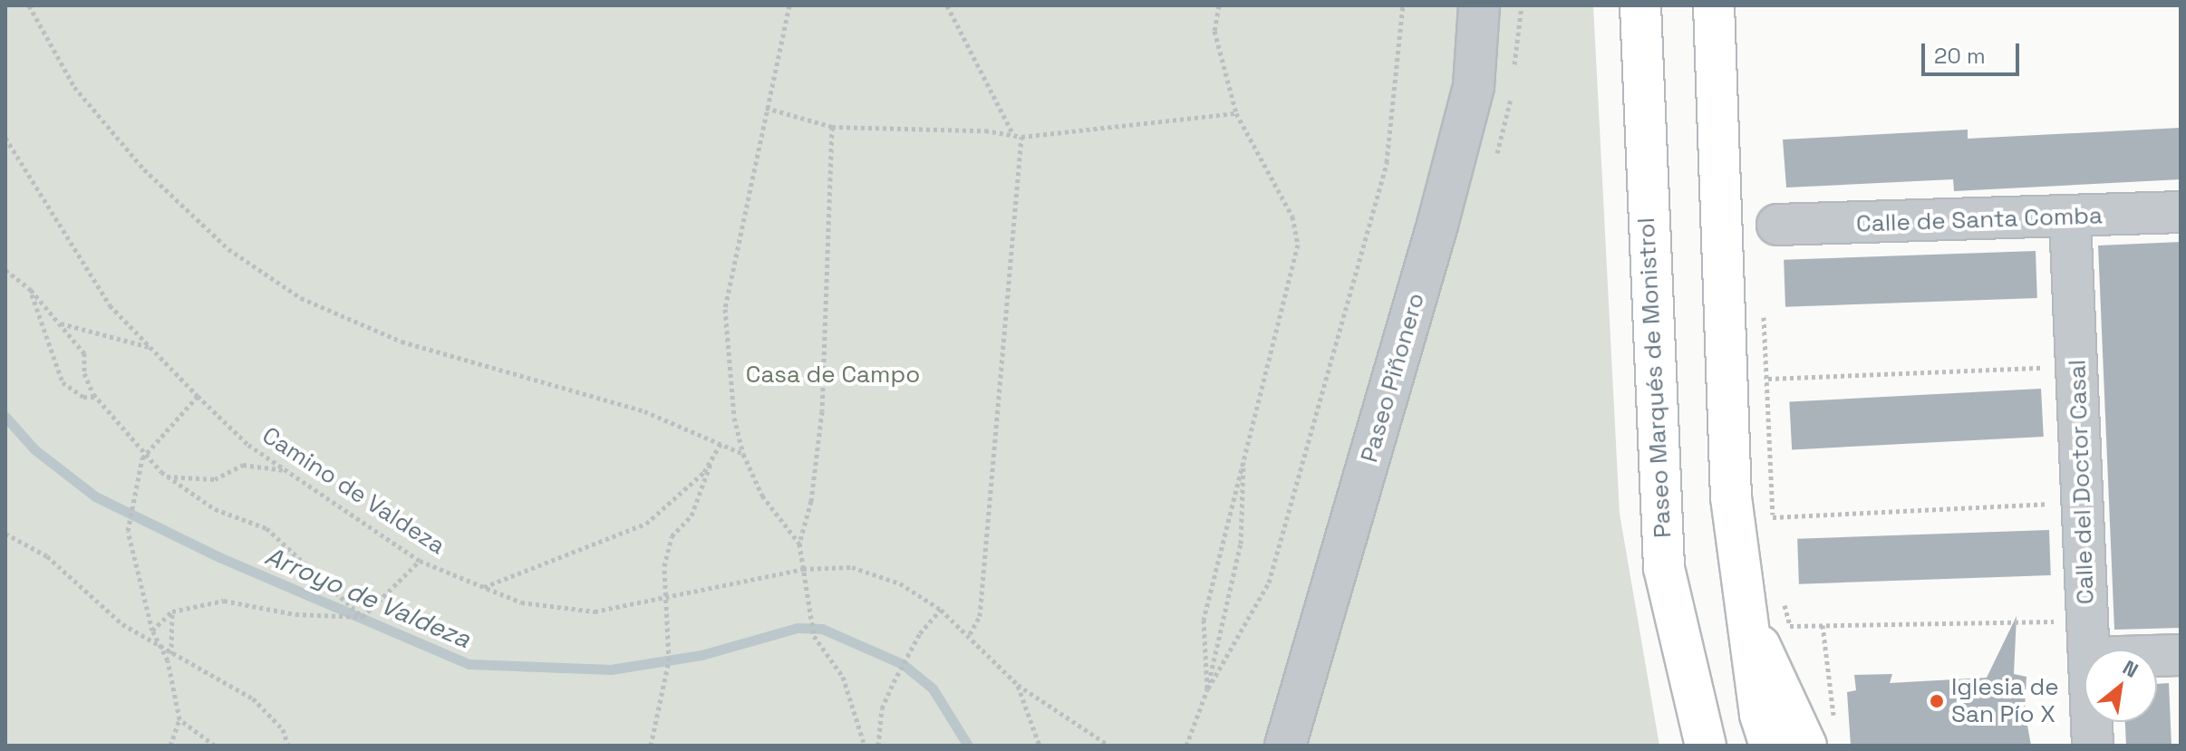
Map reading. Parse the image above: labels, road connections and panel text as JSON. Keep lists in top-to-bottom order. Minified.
{"streets":{"highway":["Paseo Marqués de Monistrol"],"street":["Calle de Santa Comba","Paseo Piñonero","Calle del Doctor Casal"],"path":["Camino de Valdeza"]},"crossings":[["Calle de Santa Comba","Calle del Doctor Casal"]],"water":["Arroyo de Valdeza"],"parks":["Casa de Campo"],"places":["Iglesia de San Pío X"],"scale_bar":"20 m","north":"top right"}
